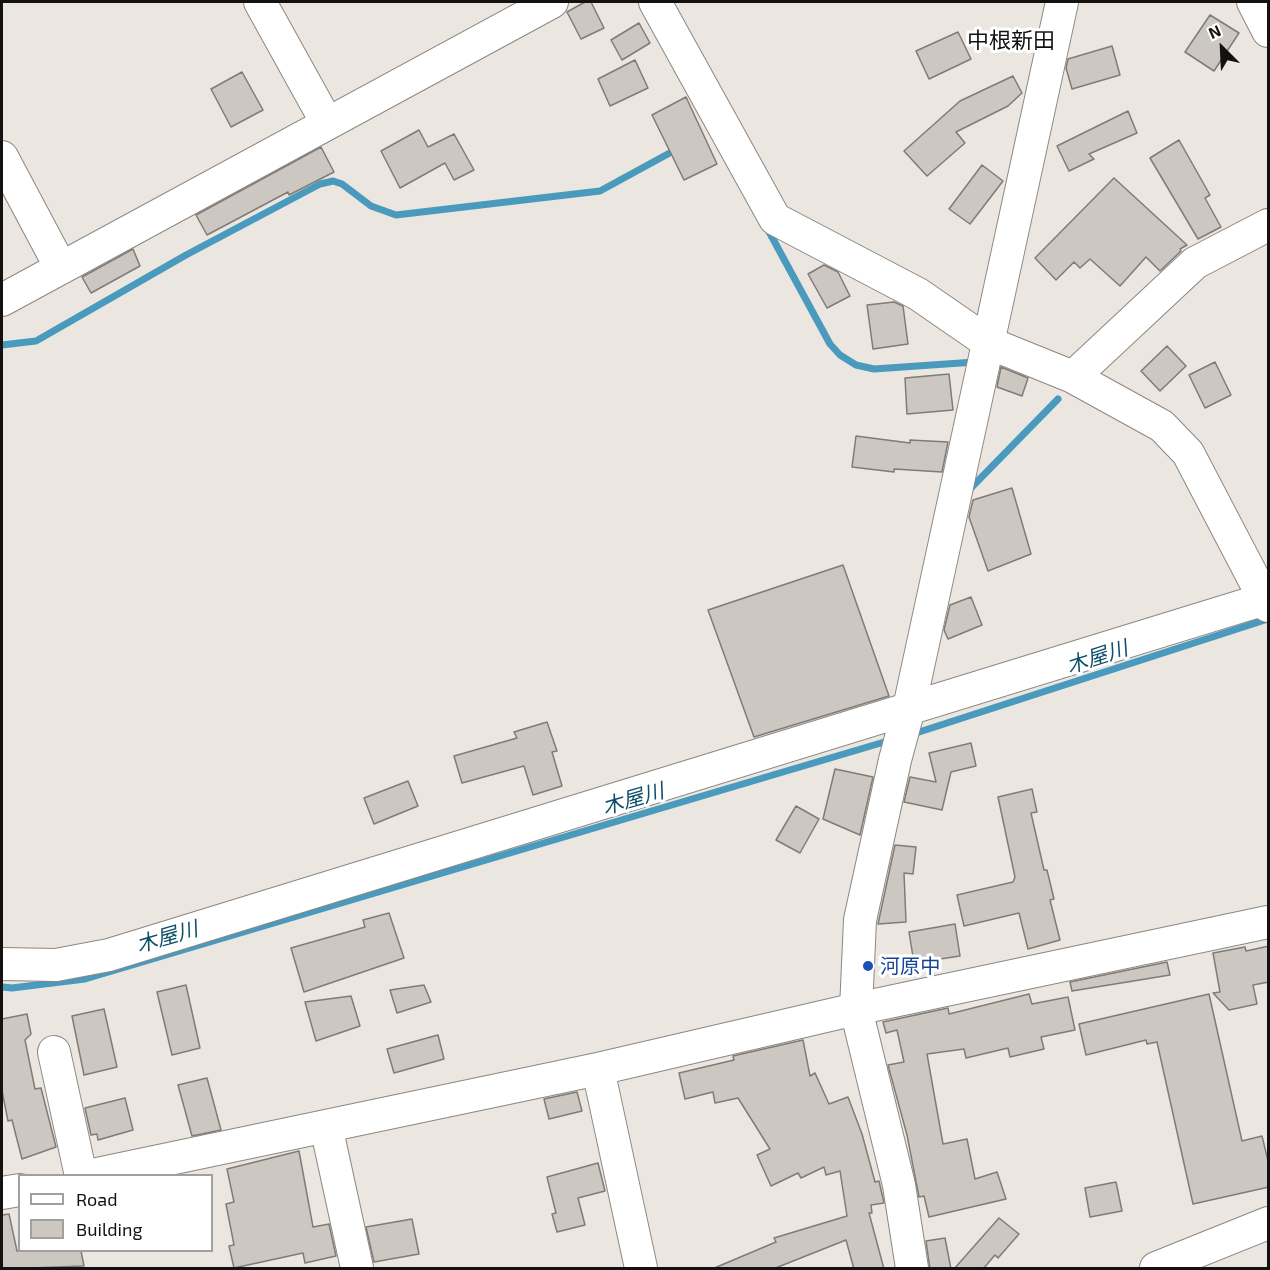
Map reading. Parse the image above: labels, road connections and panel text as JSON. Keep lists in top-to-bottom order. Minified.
{"districts":["中根新田"],"water":["木屋川"],"places":["河原中"],"legend":["Road","Building"],"north":"top left"}
